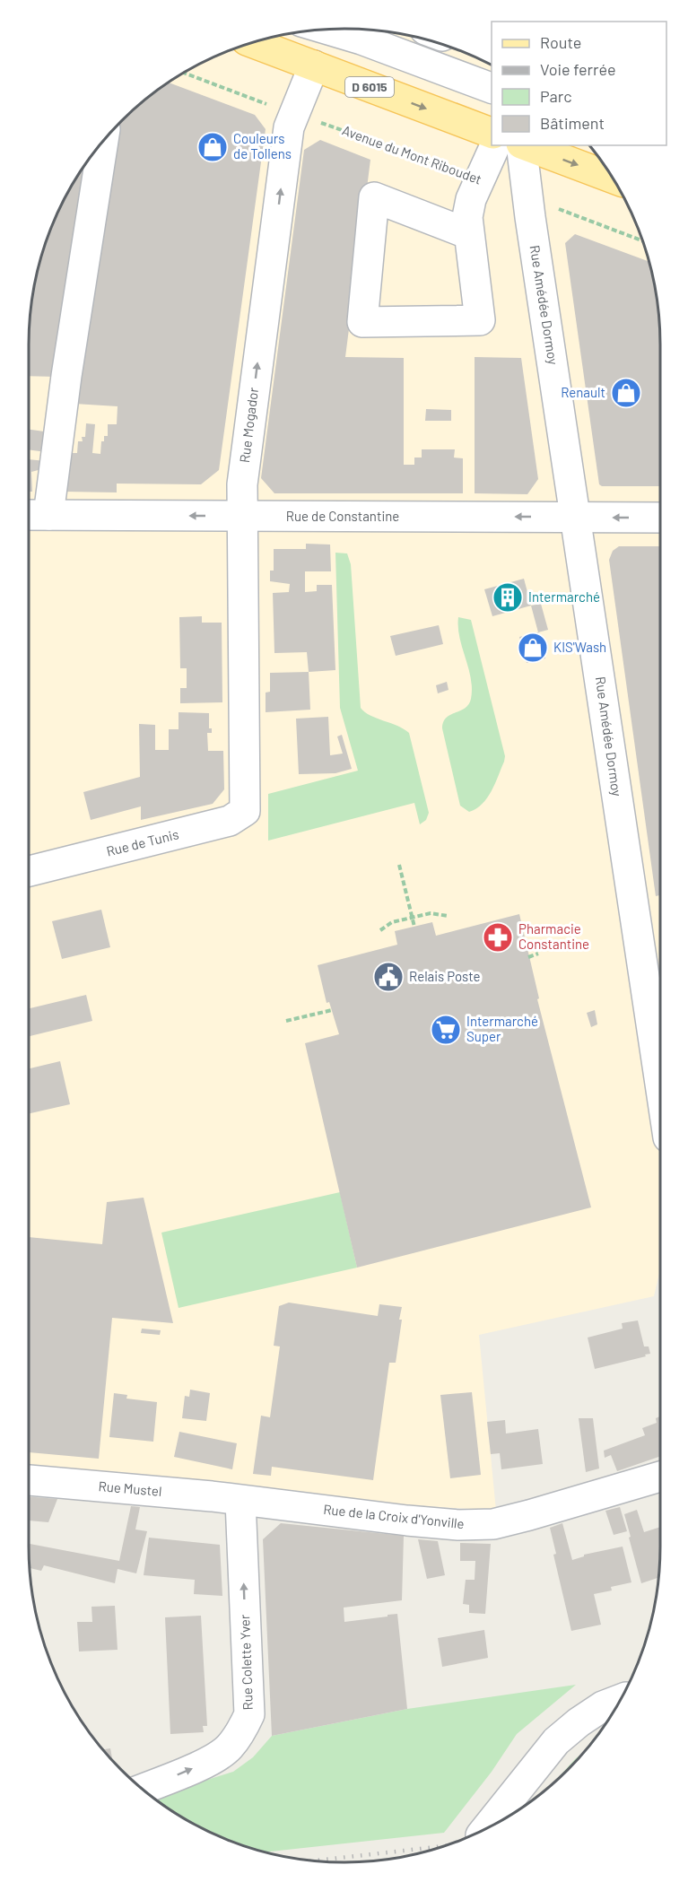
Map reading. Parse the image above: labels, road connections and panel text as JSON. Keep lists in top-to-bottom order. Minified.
{"streets":{"main road":["D 6015"],"street":["Rue Amédée Dormoy","Rue Mogador","Rue de Constantine","Rue de Tunis","Rue Mustel","Rue de la Croix d'Yonville","Rue Colette Yver"],"path":["Avenue du Mont Riboudet"]},"crossings":[["D 6015","Rue Mogador"],["Avenue du Mont Riboudet","Rue Mogador"],["Rue Amédée Dormoy","Rue de Constantine"],["Rue Mogador","Rue de Constantine"],["Rue Mogador","Rue de Tunis"],["Rue Mustel","Rue de la Croix d'Yonville"],["Rue Mustel","Rue Colette Yver"],["Rue de la Croix d'Yonville","Rue Colette Yver"]],"one_way":["Rue de Constantine","Rue Colette Yver"],"places":{"shop":["Couleurs de Tollens","Renault","KIS'Wash"],"building":["Intermarché"],"pharmacy":["Pharmacie Constantine"],"public building":["Relais Poste"],"supermarket":["Intermarché Super"]},"legend":["Route","Voie ferrée","Parc","Bâtiment"]}
